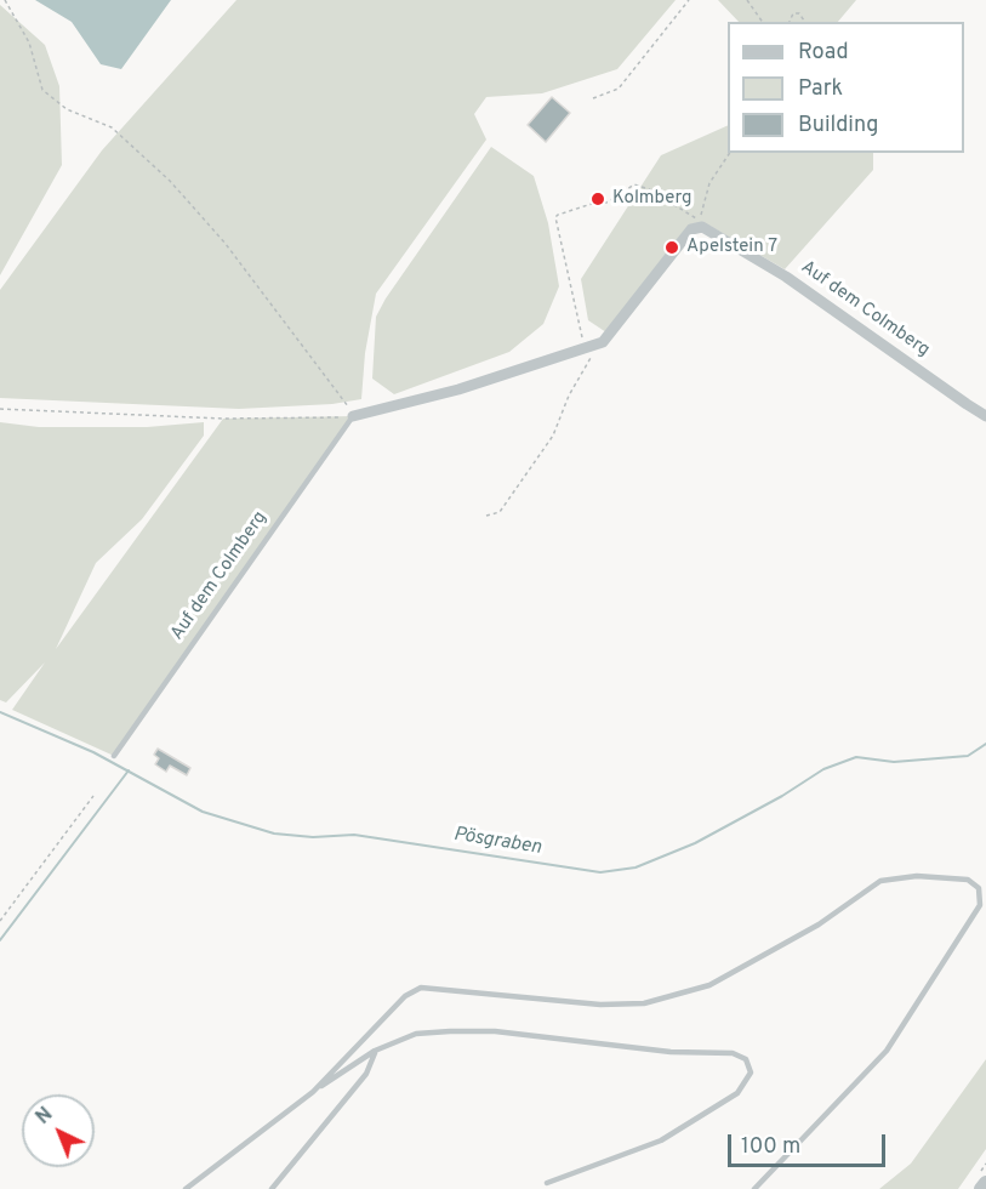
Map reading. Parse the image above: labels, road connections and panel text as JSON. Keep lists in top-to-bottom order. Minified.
{"streets":{"street":["Auf dem Colmberg"]},"water":["Pösgraben"],"places":["Kolmberg","Apelstein 7"],"legend":["Road","Park","Building"],"scale_bar":"100 m","north":"top left"}
